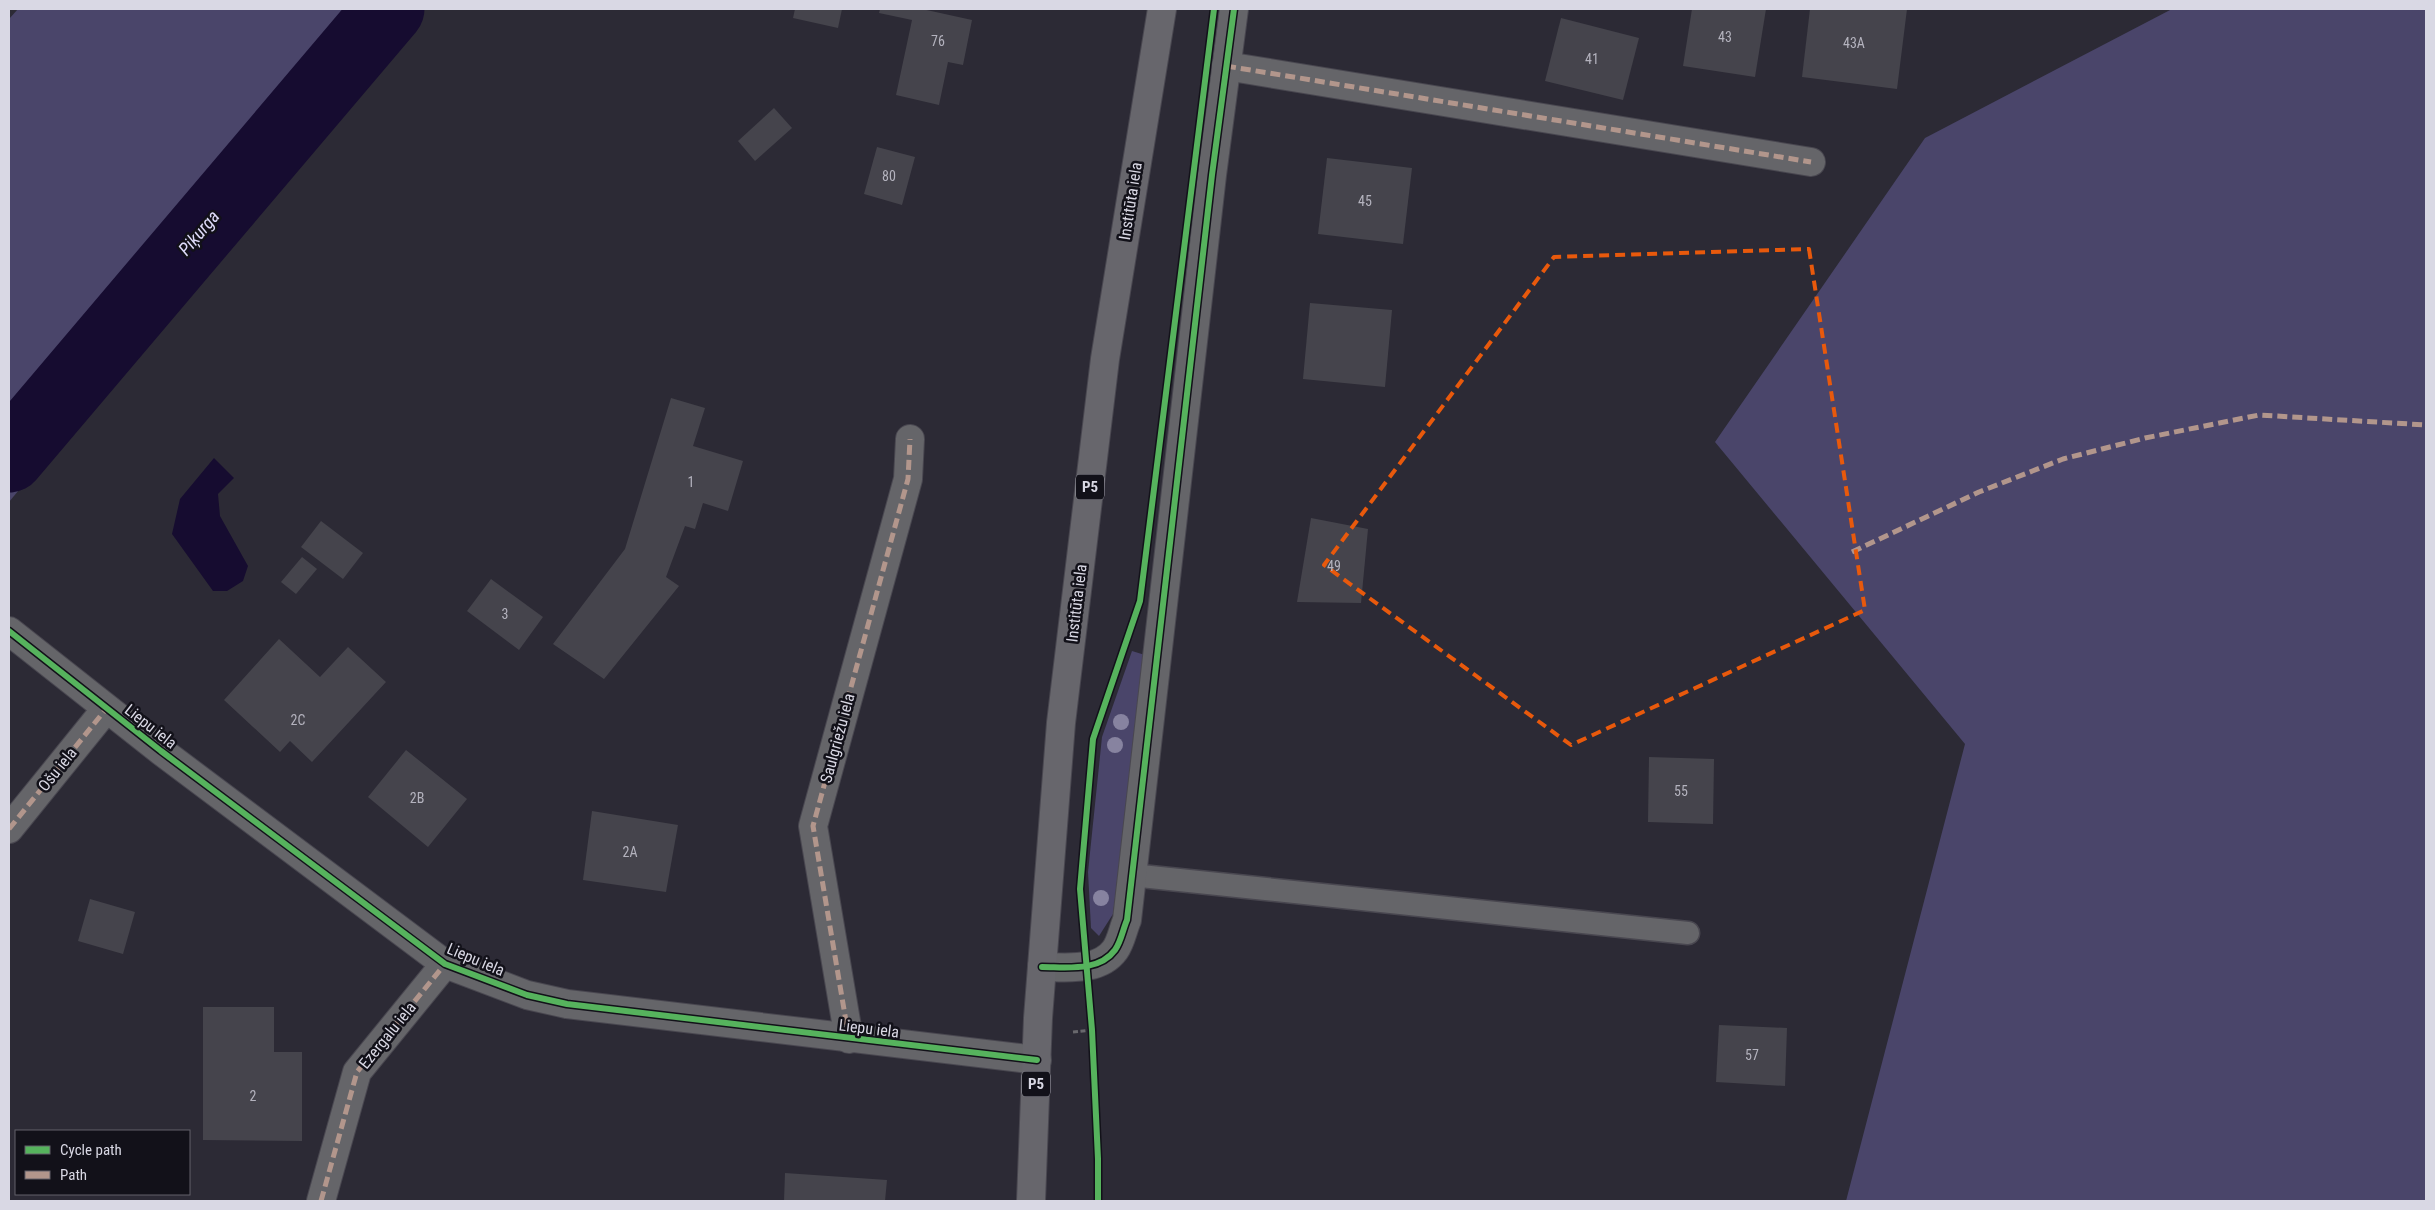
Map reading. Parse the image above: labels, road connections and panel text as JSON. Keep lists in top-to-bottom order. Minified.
{"streets":{"main road":["Institūta iela","P5"],"street":["Liepu iela","Saulgriežu iela","Ošu iela","Ezergalu iela"]},"crossings":[["Institūta iela","Liepu iela"],["Liepu iela","Saulgriežu iela"],["Liepu iela","Ošu iela"],["Liepu iela","Ezergalu iela"]],"water":["Piķurga"],"house_numbers":["43","76","43A","41","80","45","1","49","3","2C","55","2B","2A","57","2"],"legend":["Cycle path","Path"]}
